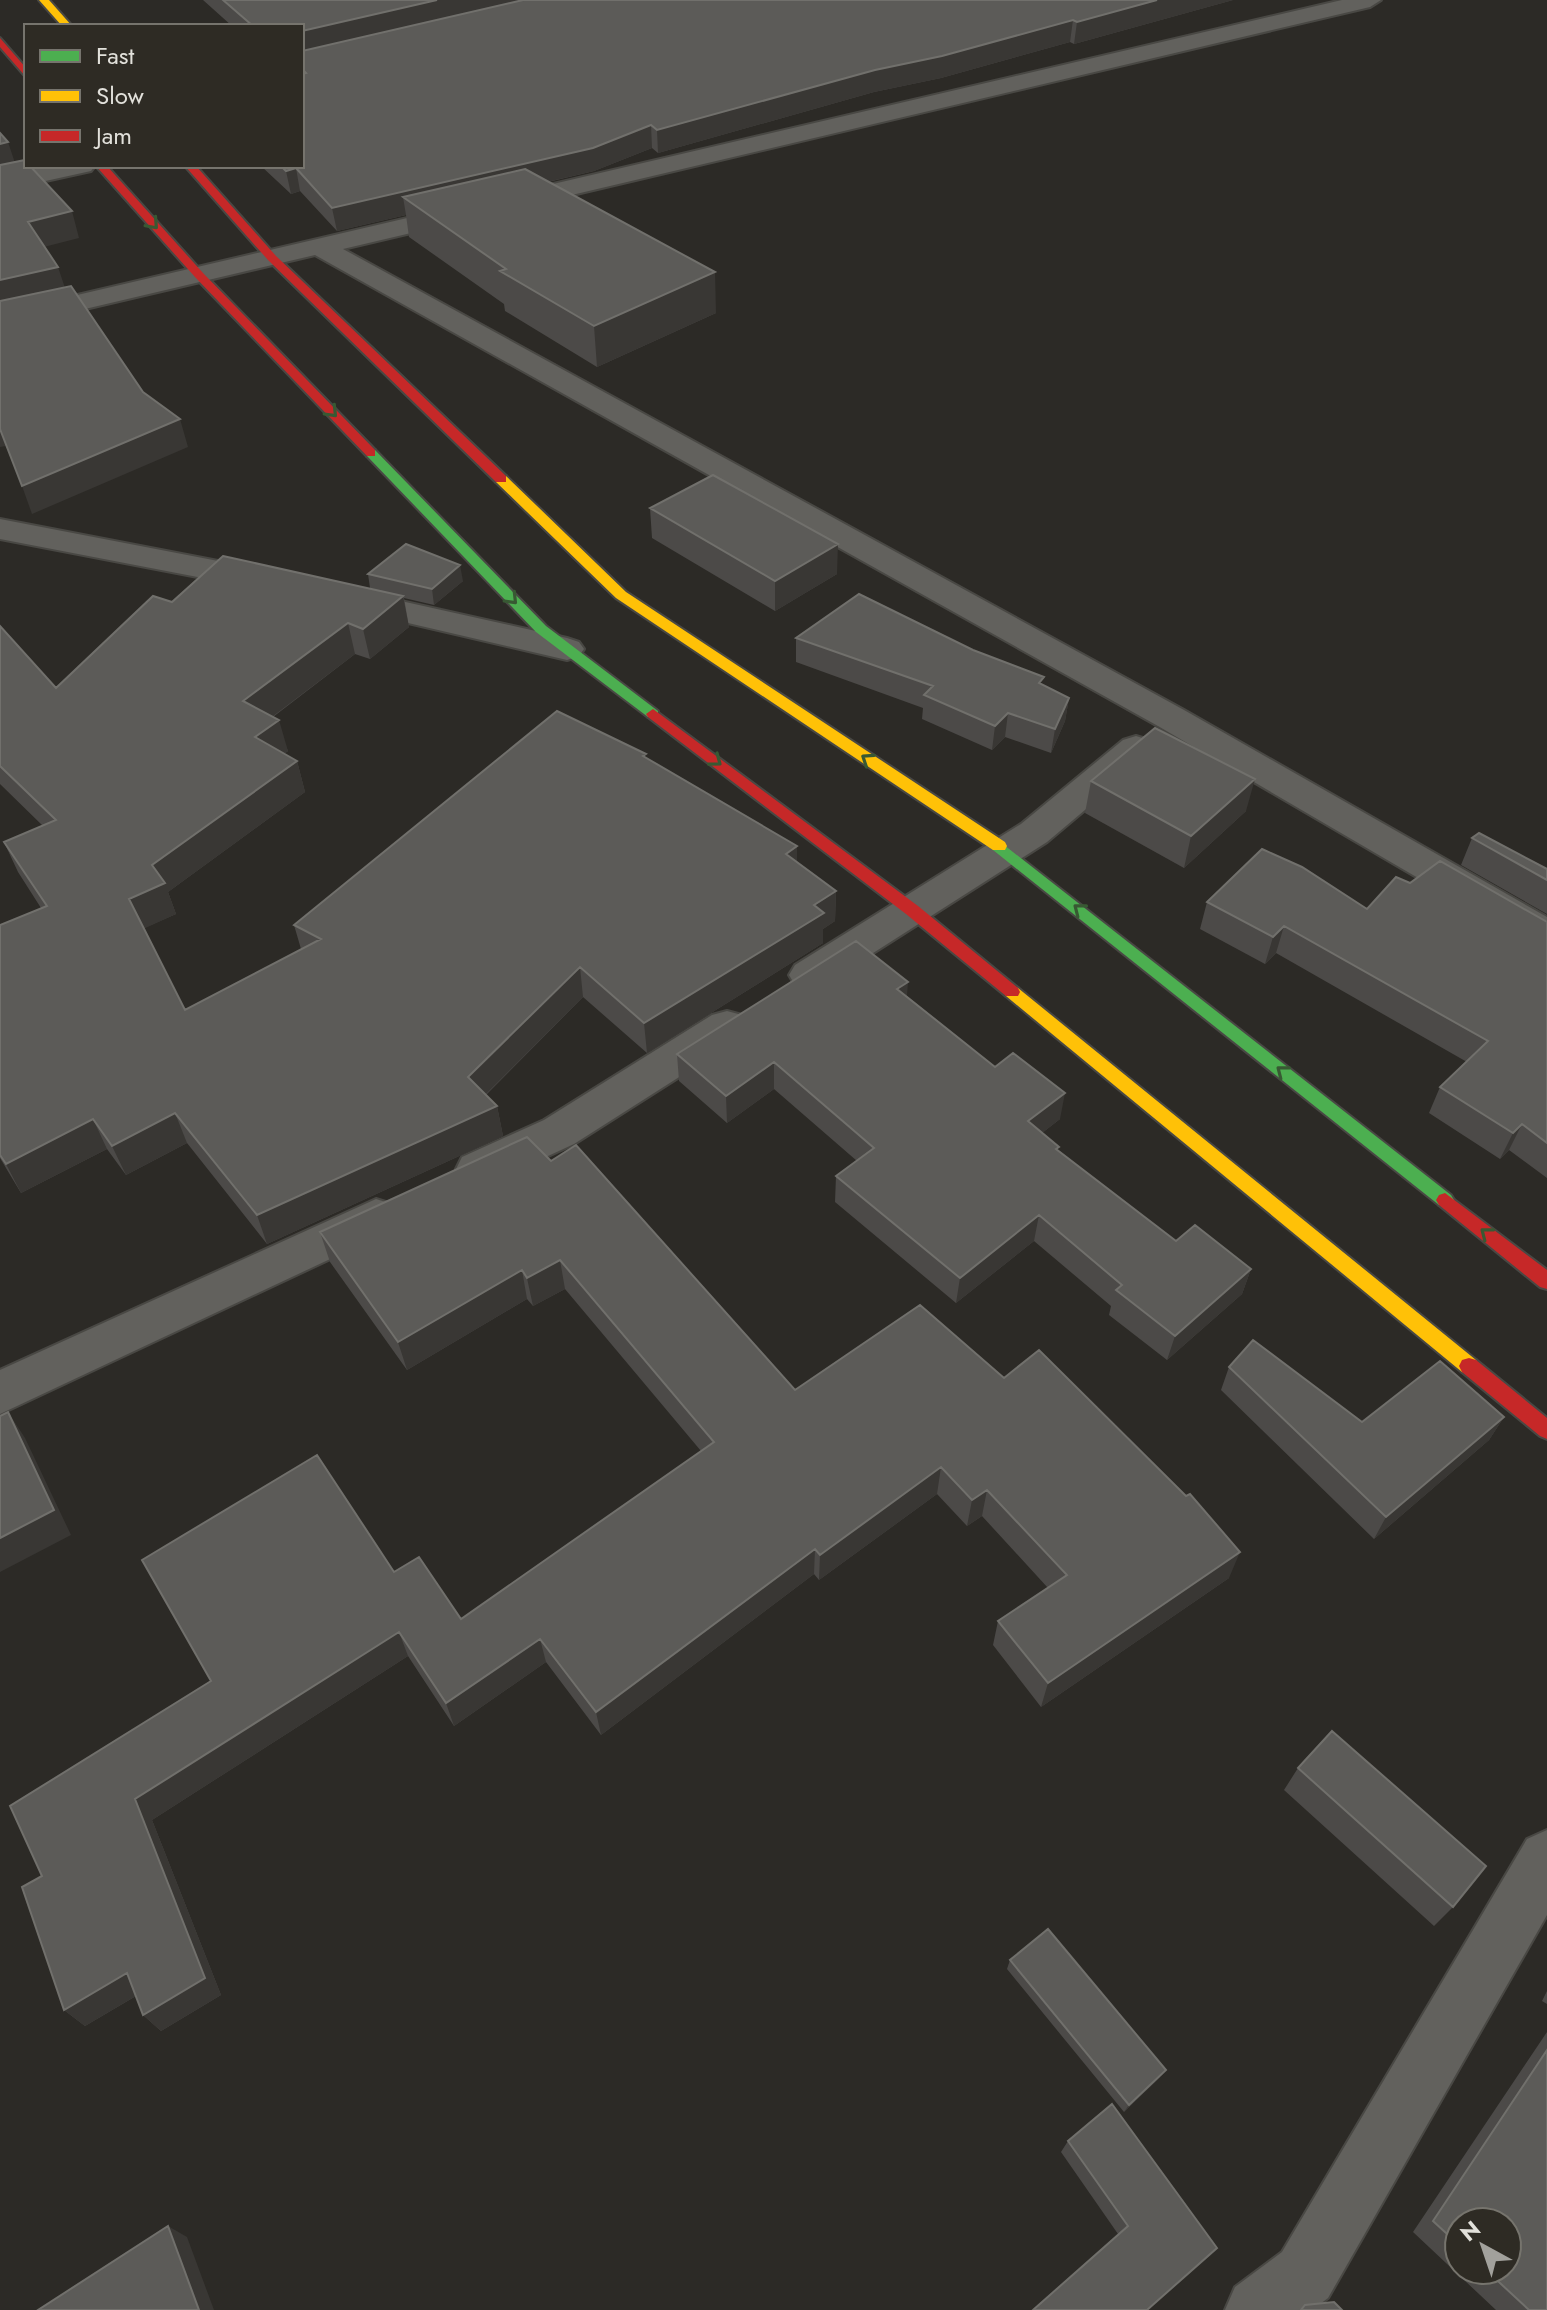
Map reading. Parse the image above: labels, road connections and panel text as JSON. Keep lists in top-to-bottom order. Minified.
{"legend":["Fast","Slow","Jam"],"north":"top left"}
